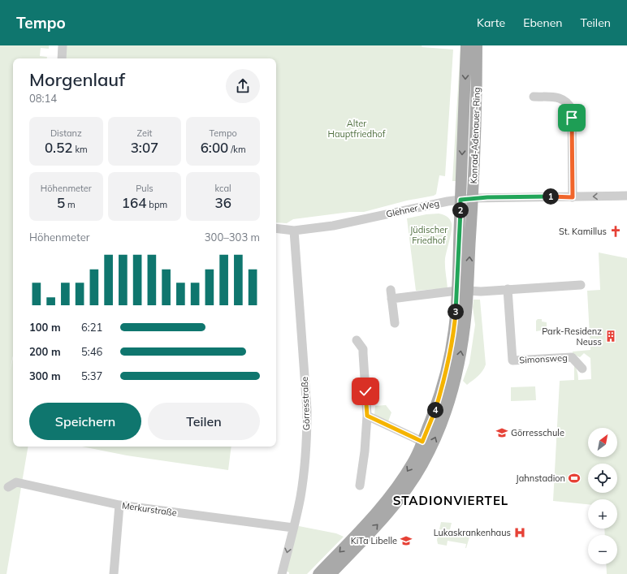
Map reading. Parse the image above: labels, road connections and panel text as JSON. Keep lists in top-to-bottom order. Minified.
{"streets":{"main road":["Konrad-Adenauer-Ring"],"street":["Glehner Weg","Simonsweg","Görresstraße","Merkurstraße"]},"crossings":[["Konrad-Adenauer-Ring","Glehner Weg"],["Glehner Weg","Görresstraße"],["Görresstraße","Merkurstraße"]],"districts":["STADIONVIERTEL"],"parks":["Alter Hauptfriedhof","Jüdischer Friedhof"],"places":{"church":["St. Kamillus"],"building":["Park-Residenz Neuss"],"school or university":["Görresschule","KiTa Libelle"],"sports":["Jahnstadion"],"hospital":["Lukaskrankenhaus"]},"north":"top right","page":{"header":"Tempo","nav":["Karte","Ebenen","Teilen"],"heading":["Morgenlauf","08:14"],"stats":[["Distanz","0.52 km"],["Zeit","3:07"],["Tempo","6:00 /km"],["Höhenmeter","5 m"],["Puls","164 bpm"],["kcal","36"]],"pins":["1","2","3","4"],"chart":["Höhenmeter","300–303 m"],"list":[{"name":"100 m","note":"6:21"},{"name":"200 m","note":"5:46"},{"name":"300 m","note":"5:37"}],"buttons":["Speichern","Teilen"],"map_buttons":["+","−"]}}
